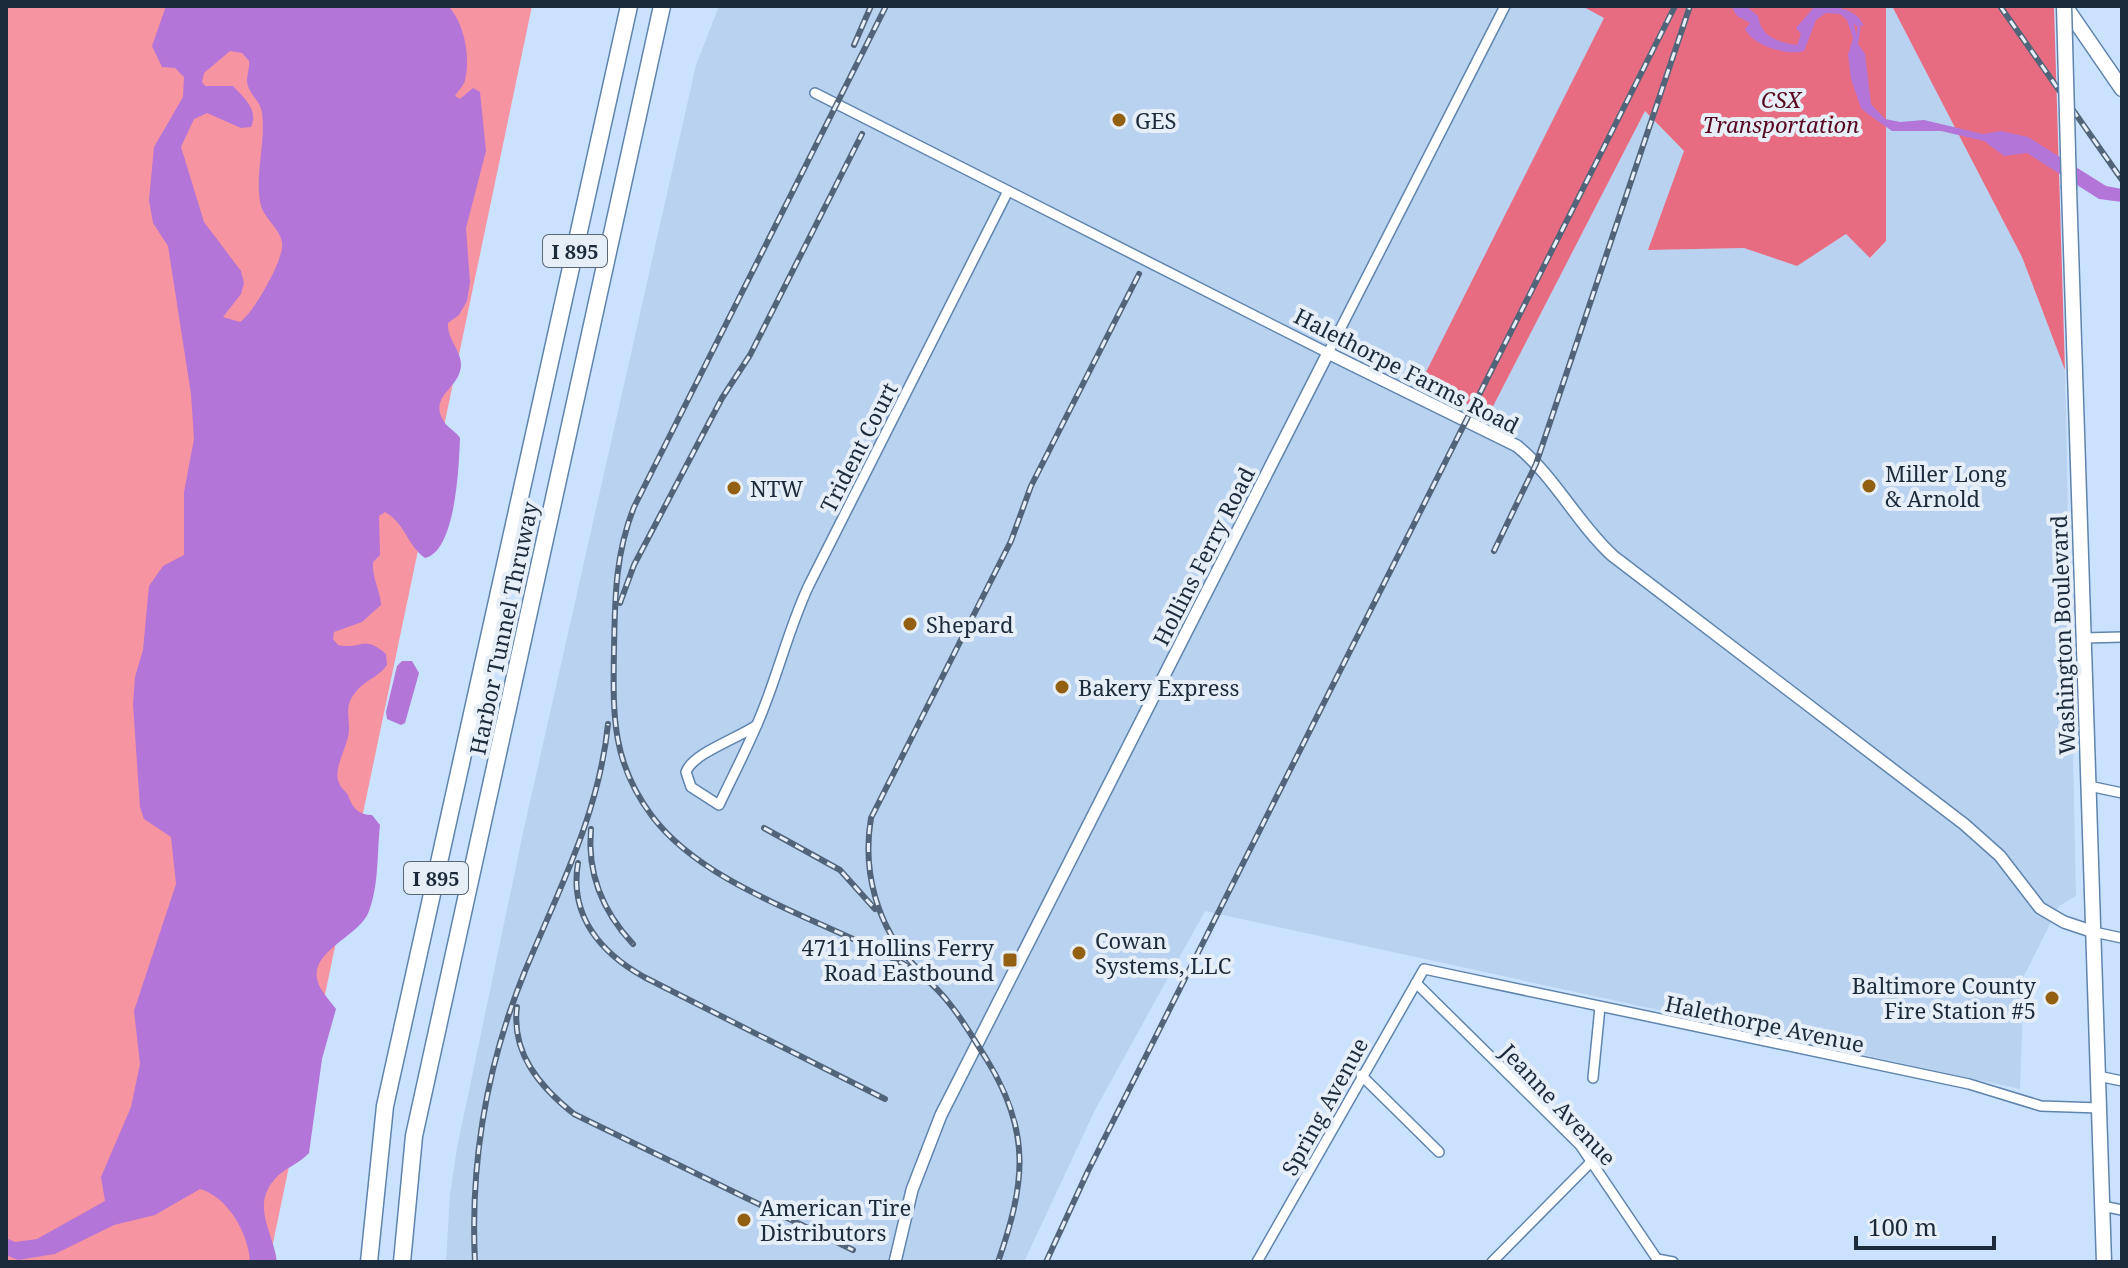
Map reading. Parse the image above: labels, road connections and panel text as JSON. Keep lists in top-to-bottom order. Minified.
{"streets":{"highway":["I 895","Harbor Tunnel Thruway"],"main road":["Washington Boulevard"],"street":["Halethorpe Farms Road","Trident Court","Hollins Ferry Road","Halethorpe Avenue","Jeanne Avenue","Spring Avenue"]},"crossings":[["Halethorpe Farms Road","Trident Court"],["Halethorpe Farms Road","Hollins Ferry Road"],["Halethorpe Farms Road","Washington Boulevard"],["Washington Boulevard","Halethorpe Avenue"],["Halethorpe Avenue","Spring Avenue"],["Jeanne Avenue","Spring Avenue"]],"parks":["CSX Transportation"],"places":{"other":["GES","Miller Long & Arnold","NTW","Shepard","Bakery Express","Cowan Systems, LLC","Baltimore County Fire Station #5","American Tire Distributors"],"transit":["4711 Hollins Ferry Road Eastbound"]},"scale_bar":"100 m"}
